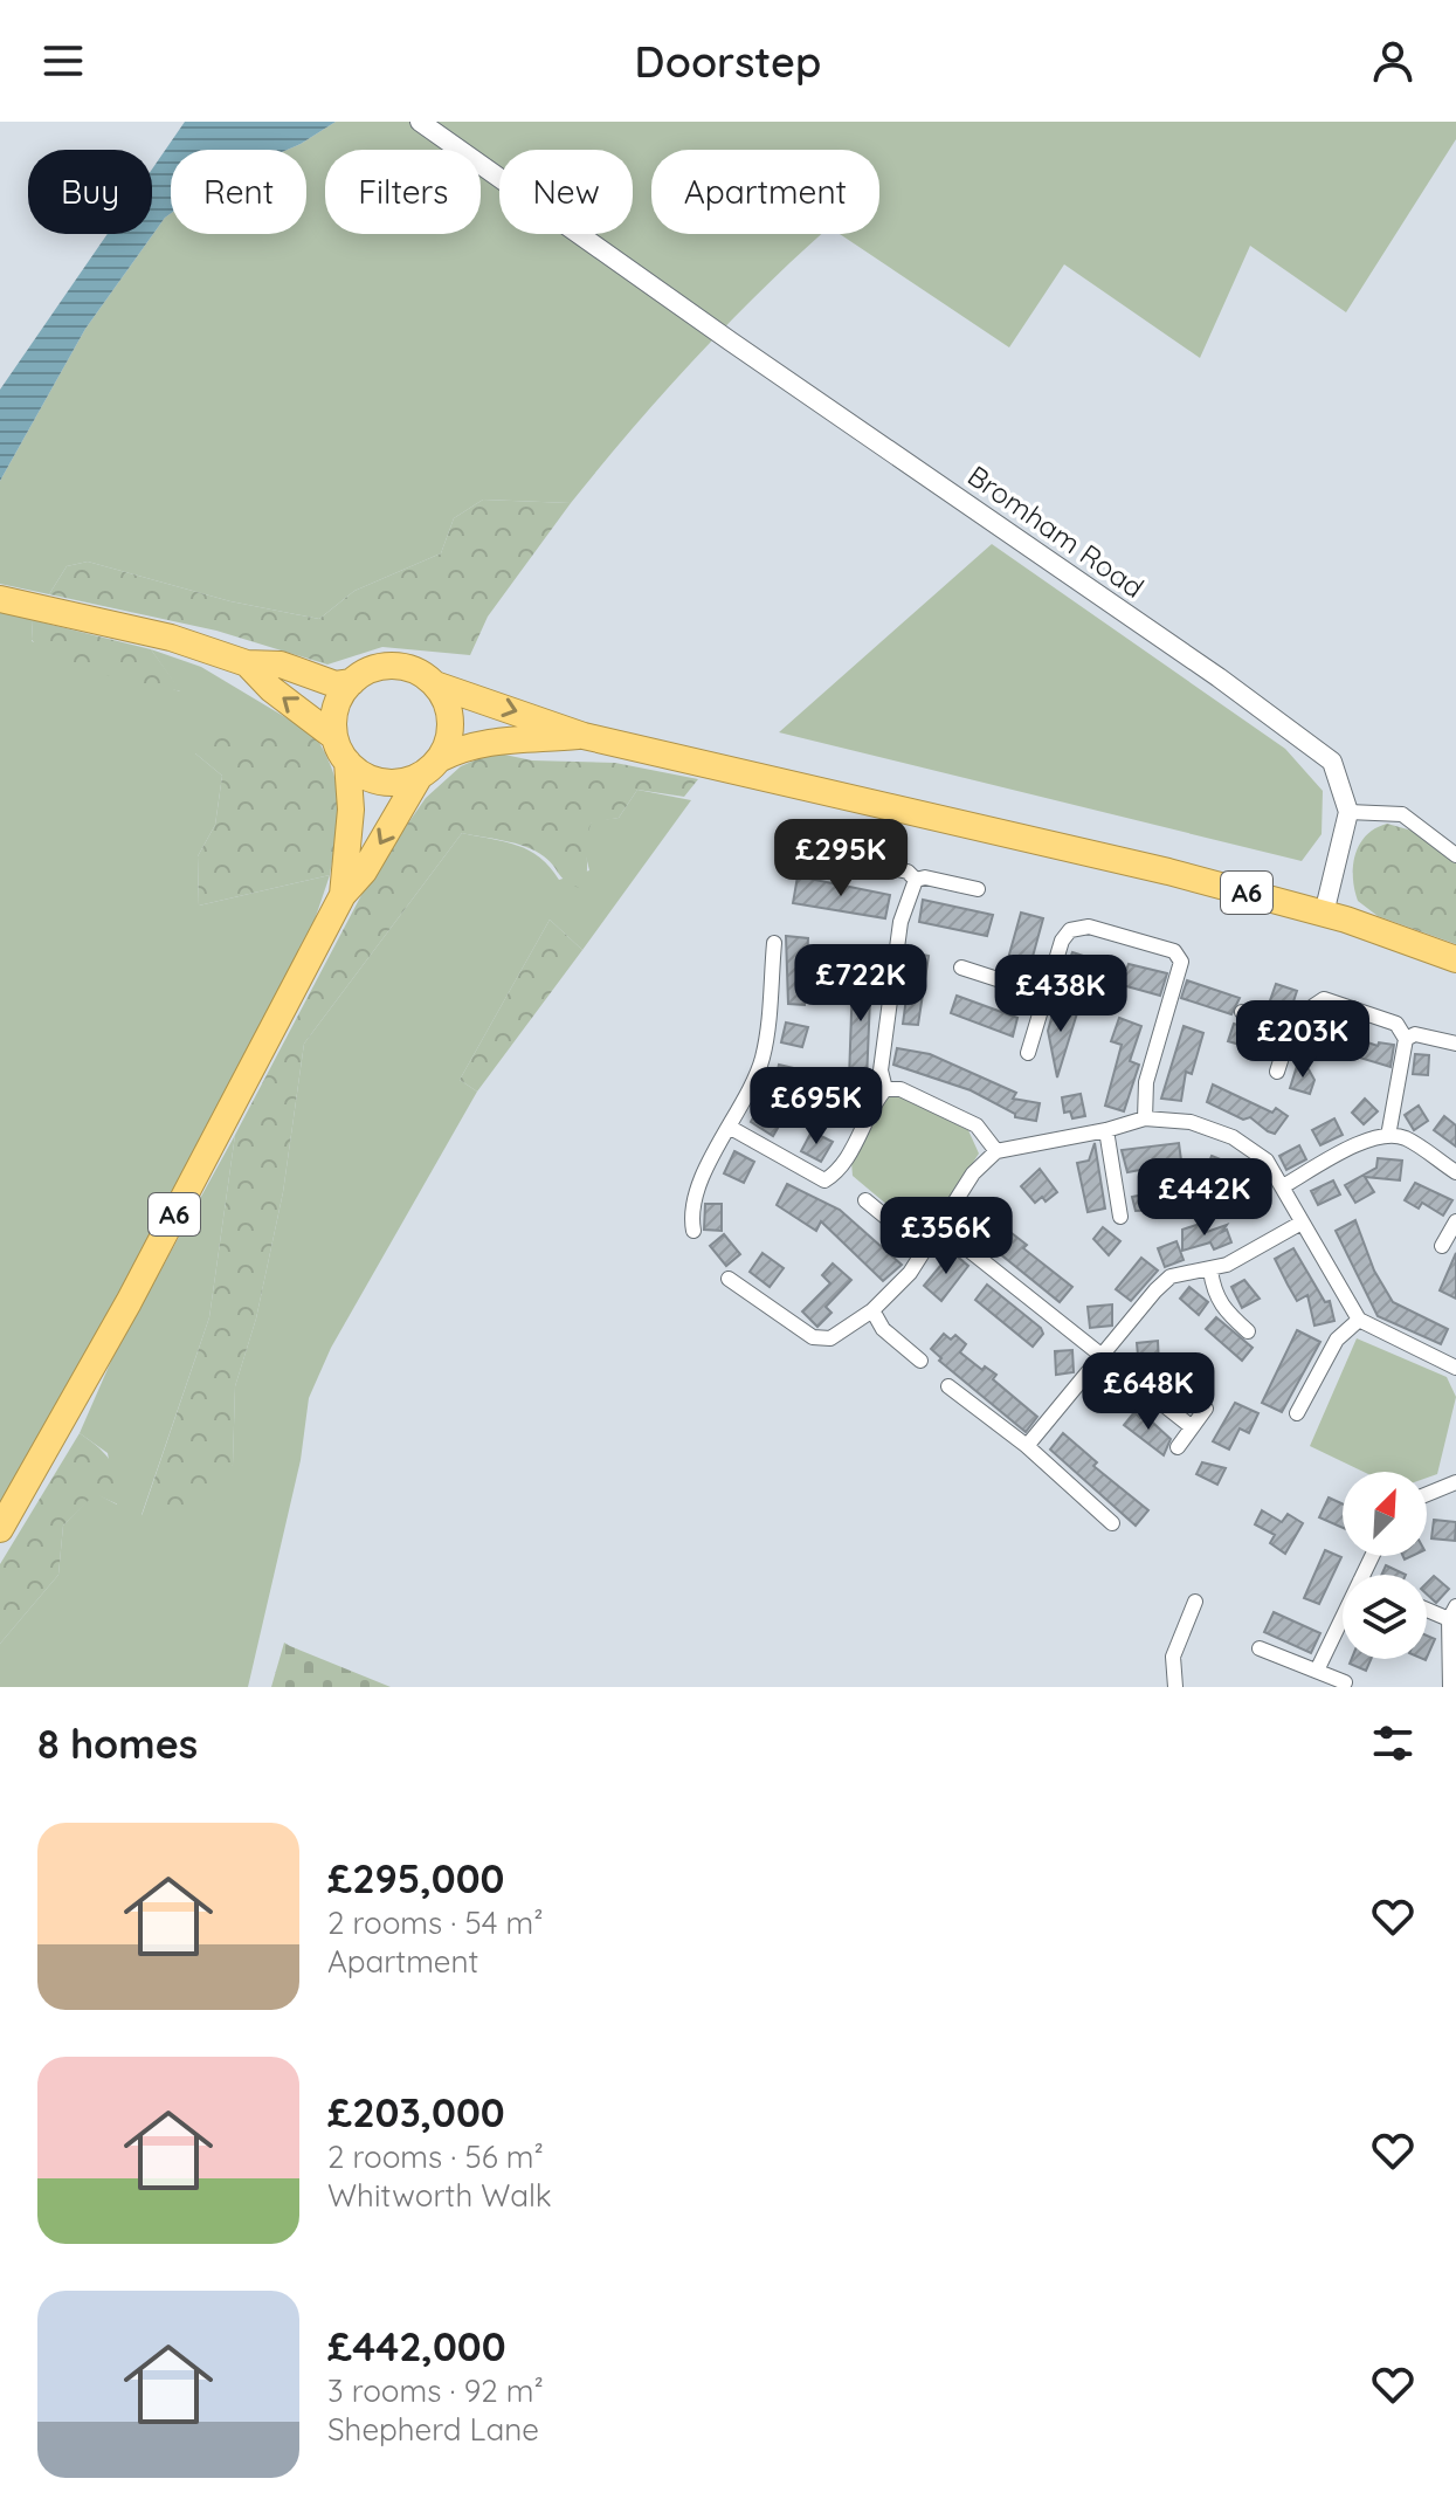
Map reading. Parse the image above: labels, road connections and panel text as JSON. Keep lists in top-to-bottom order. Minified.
{"streets":{"highway":["A6"],"street":["Bromham Road"]},"north":"top right","page":{"header":"Doorstep","chip":["Buy","Rent","Filters","New","Apartment"],"price":["£295K","£722K","£438K","£203K","£695K","£442K","£356K","£648K"],"heading":"8 homes","list":[{"name":"£295,000","note":"2 rooms · 54 m² · Apartment"},{"name":"£203,000","note":"2 rooms · 56 m² · Whitworth Walk"},{"name":"£442,000","note":"3 rooms · 92 m² · Shepherd Lane"}]}}
